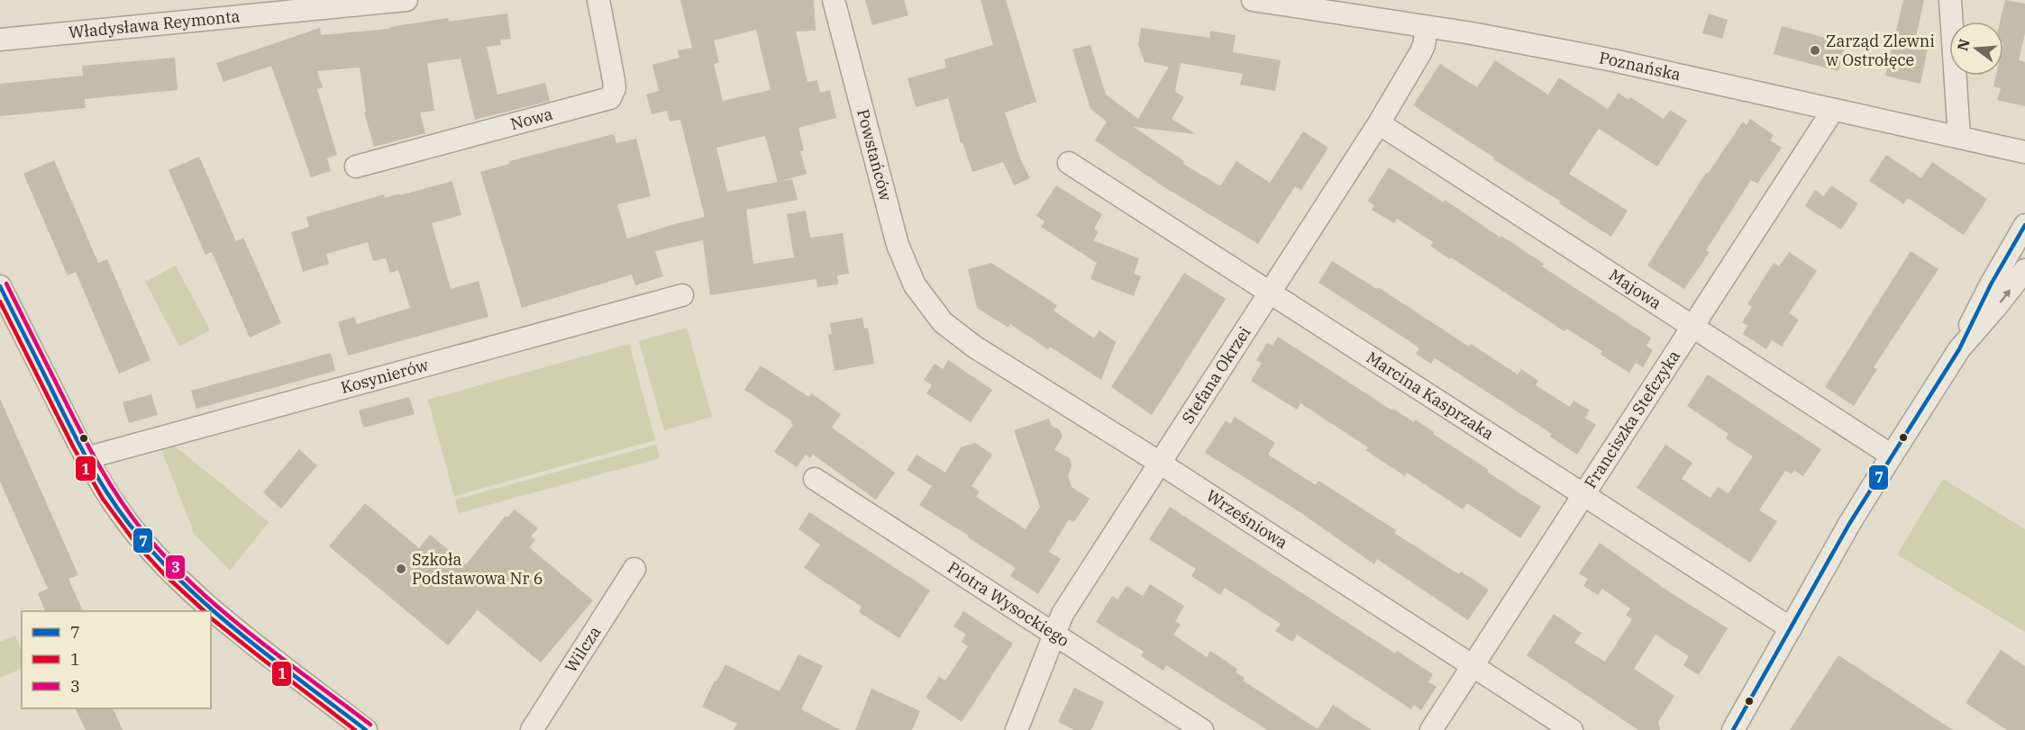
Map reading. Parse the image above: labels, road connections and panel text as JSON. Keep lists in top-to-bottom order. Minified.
{"streets":{"street":["Władysława Reymonta","Poznańska","Nowa","Powstańców","Majowa","Stefana Okrzei","Kosynierów","Marcina Kasprzaka","Franciszka Stefczyka","Wrześniowa","Piotra Wysockiego","Wilcza"]},"crossings":[["Poznańska","Stefana Okrzei"],["Poznańska","Franciszka Stefczyka"],["Powstańców","Wrześniowa"],["Majowa","Stefana Okrzei"],["Majowa","Franciszka Stefczyka"],["Stefana Okrzei","Marcina Kasprzaka"],["Stefana Okrzei","Wrześniowa"],["Stefana Okrzei","Piotra Wysockiego"],["Marcina Kasprzaka","Franciszka Stefczyka"],["Franciszka Stefczyka","Wrześniowa"]],"places":["Zarząd Zlewni w Ostrołęce","Szkoła Podstawowa Nr 6"],"lines":["transit line 7","transit line 3","transit line 1"],"legend":["7","1","3"],"north":"left"}
